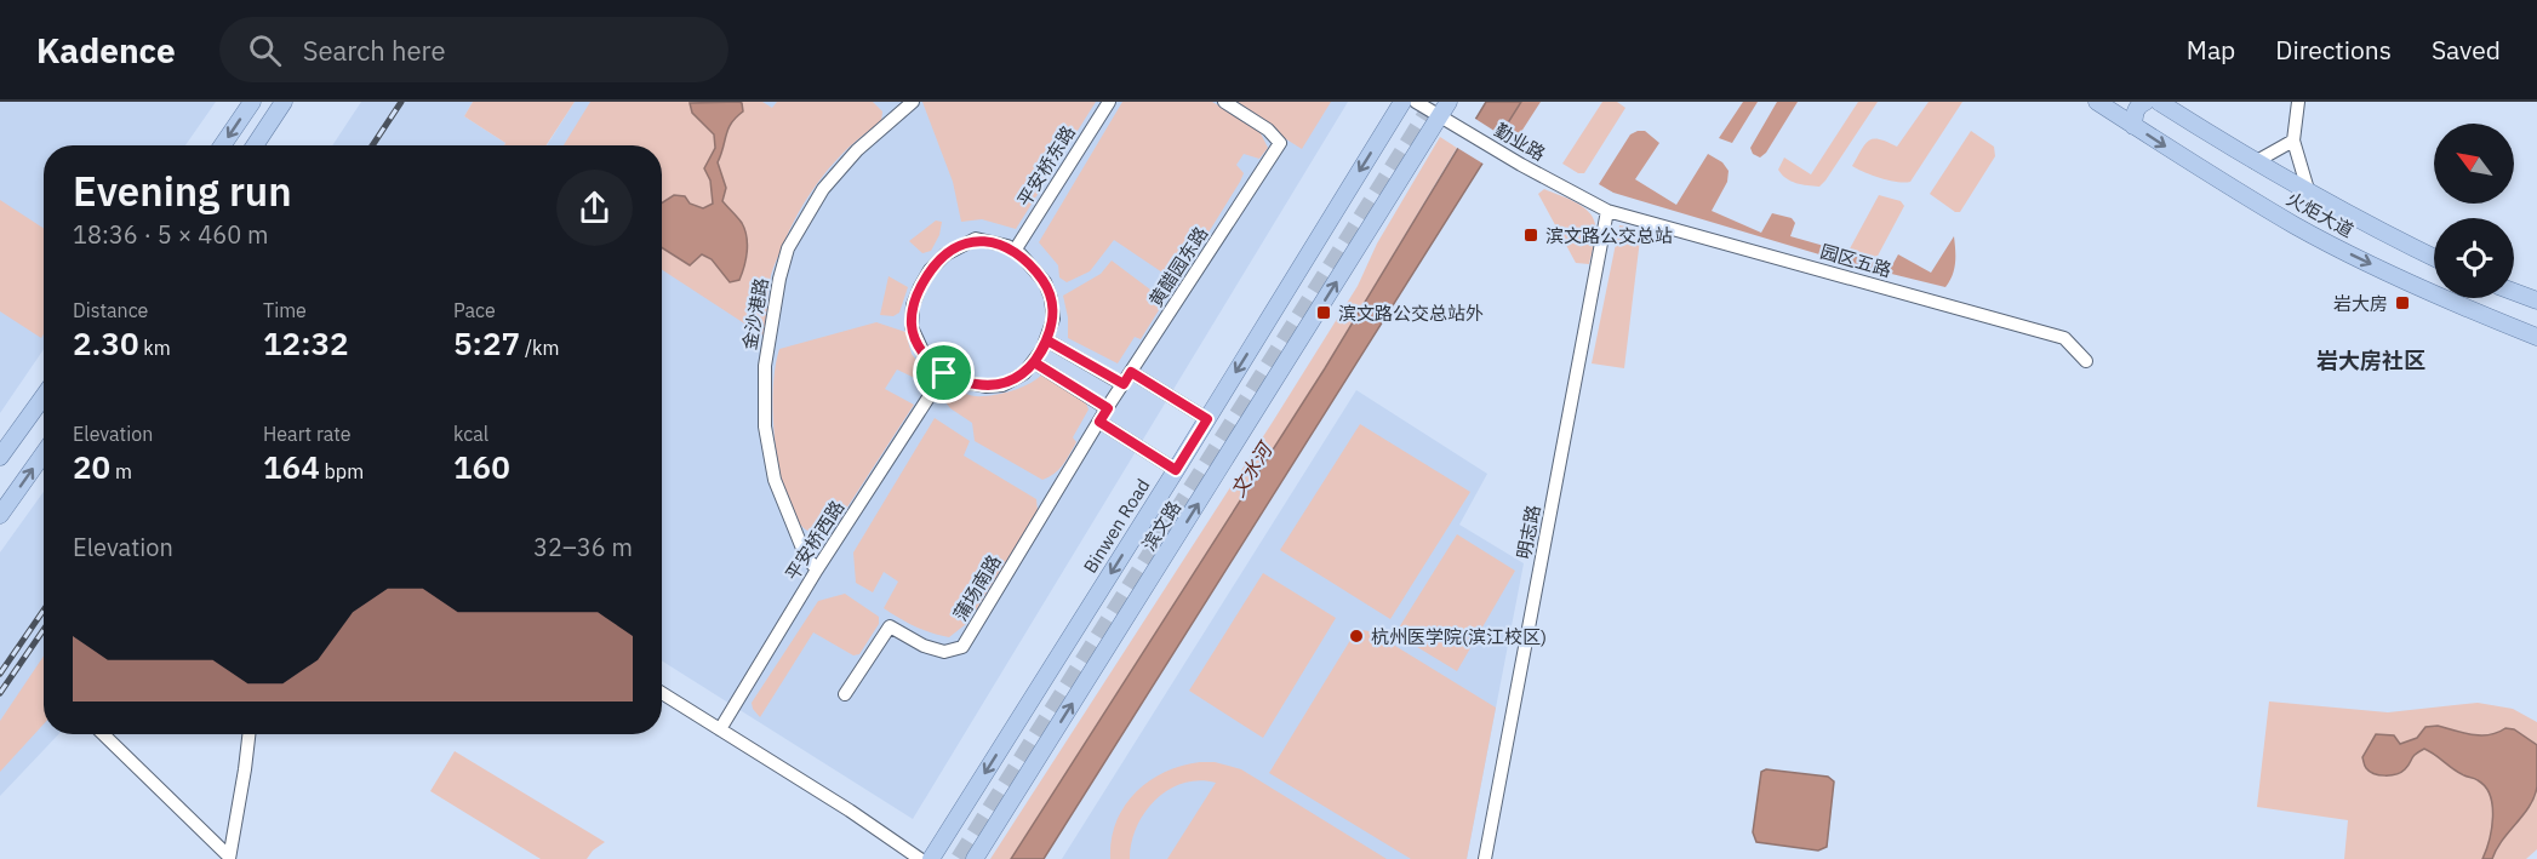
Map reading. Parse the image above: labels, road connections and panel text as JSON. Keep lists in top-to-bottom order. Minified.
{"streets":{"main road":["火炬大道","Binwen Road","滨文路"],"street":["勤业路","平安桥东路","园区五路","黄醋园东路","金沙港路","明志路","平安桥西路","蒲场南路"]},"crossings":[["勤业路","园区五路"],["勤业路","滨文路"],["勤业路","明志路"],["平安桥东路","平安桥西路"],["园区五路","明志路"],["黄醋园东路","蒲场南路"],["金沙港路","平安桥西路"]],"one_way":["Binwen Road","滨文路"],"districts":["岩大房社区"],"water":["文水河"],"places":{"transit":["滨文路公交总站","岩大房","滨文路公交总站外"],"other":["杭州医学院(滨江校区)"]},"north":"top left","page":{"header":"Kadence","search":"Search here","nav":["Map","Directions","Saved"],"heading":["Evening run","18:36 · 5 × 460 m"],"stats":[["Distance","2.30 km"],["Time","12:32"],["Pace","5:27 /km"],["Elevation","20 m"],["Heart rate","164 bpm"],["kcal","160"]],"chart":["Elevation","32–36 m"]}}
